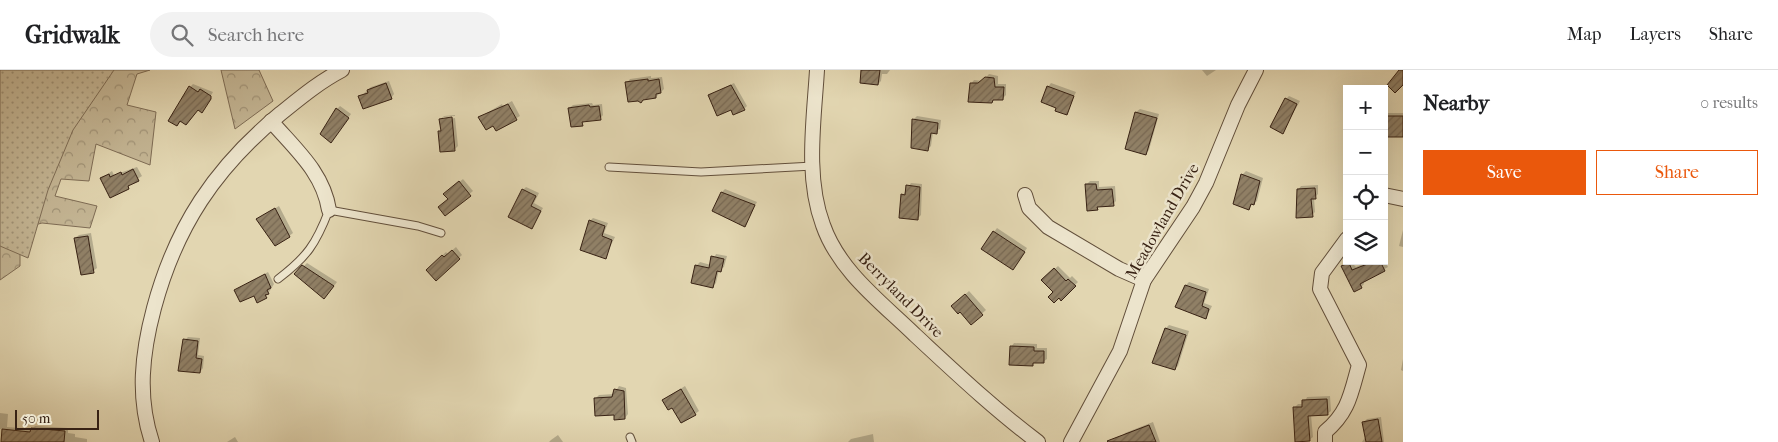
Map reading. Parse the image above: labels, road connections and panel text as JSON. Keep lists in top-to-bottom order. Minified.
{"streets":{"street":["Meadowland Drive","Berryland Drive"]},"scale_bar":"50 m","page":{"header":"Gridwalk","search":"Search here","nav":["Map","Layers","Share"],"heading":["Nearby","0 results"],"map_buttons":["+","−"],"buttons":["Save","Share"],"scale":"50 m"}}
